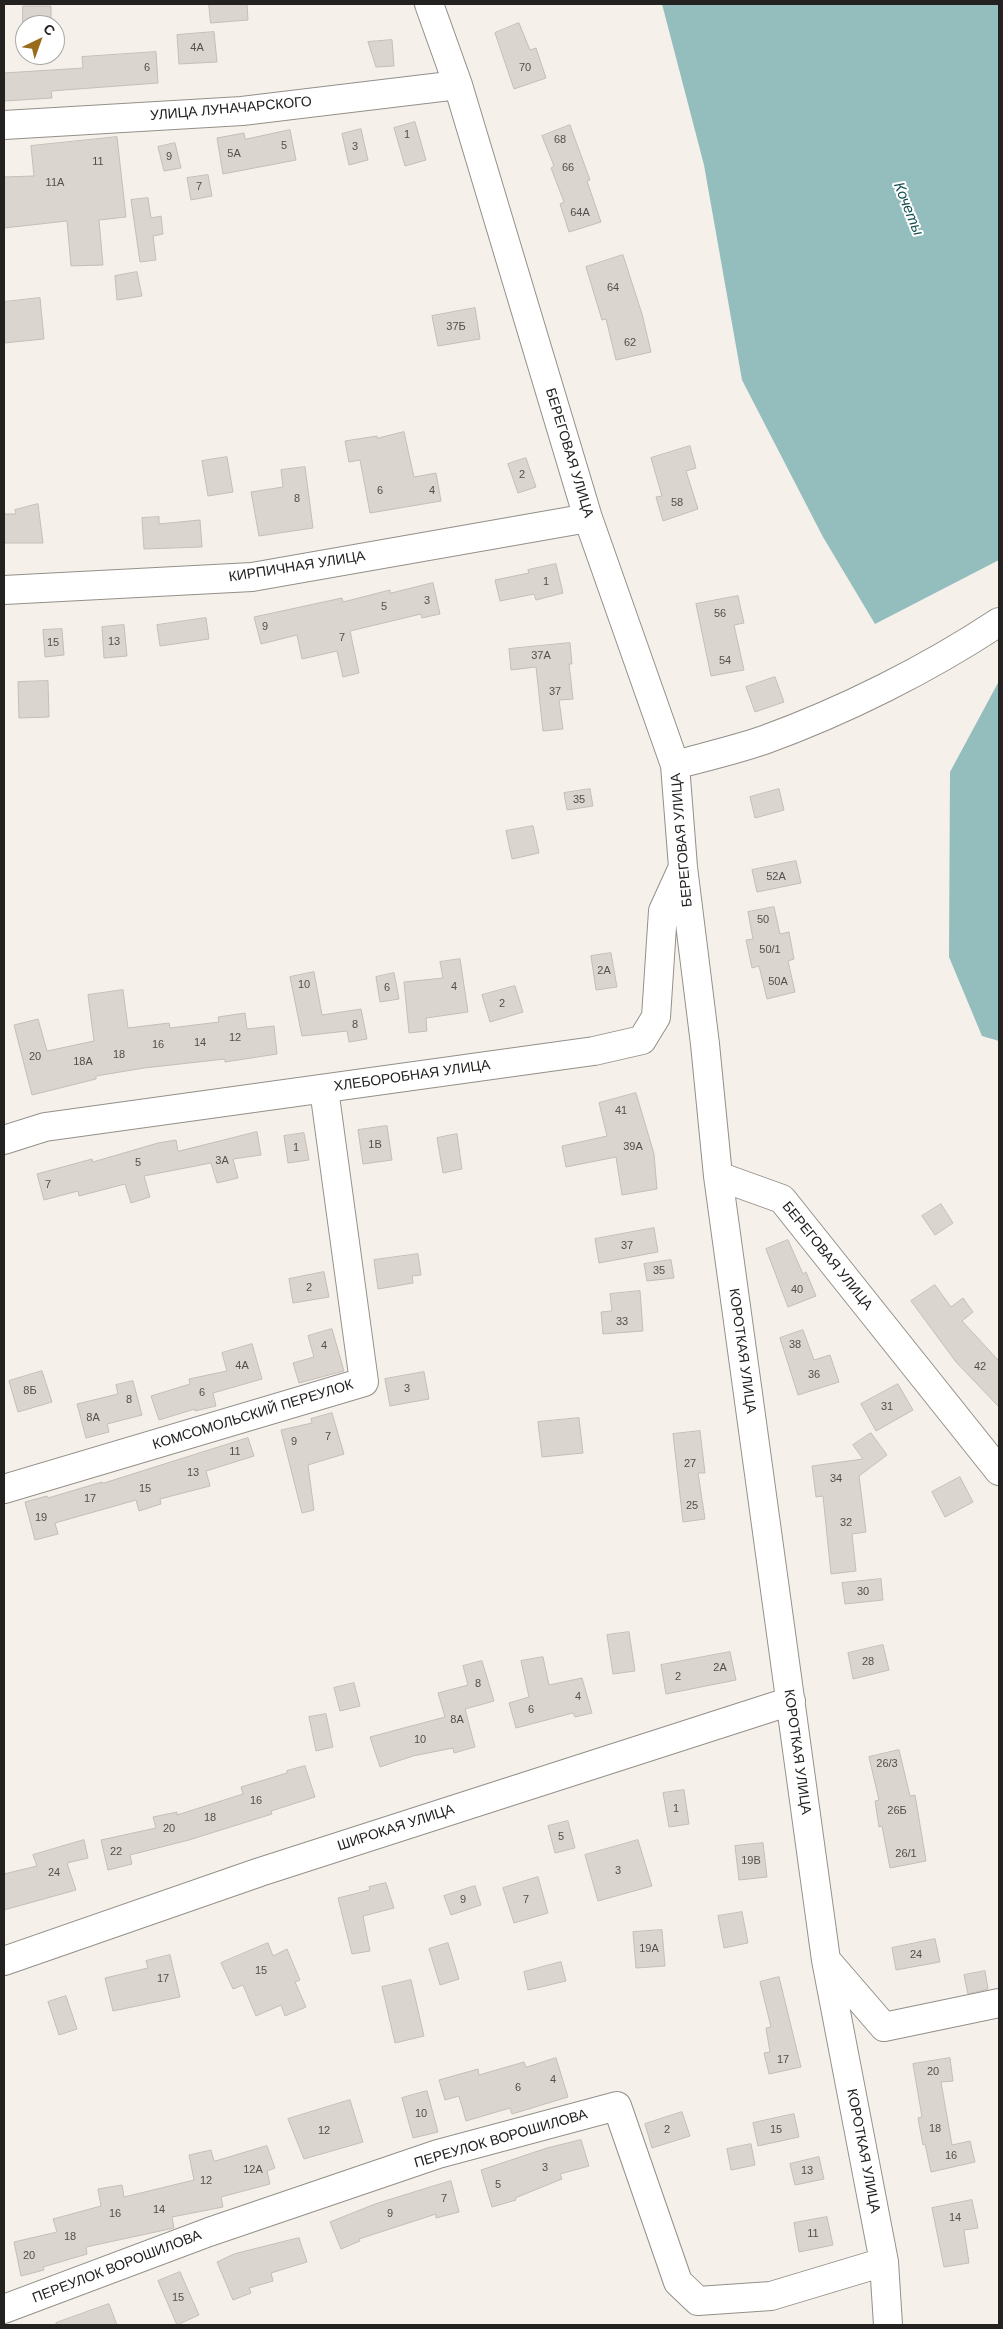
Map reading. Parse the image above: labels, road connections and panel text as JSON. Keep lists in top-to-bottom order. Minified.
{"streets":{"street":["УЛИЦА ЛУНАЧАРСКОГО","БЕРЕГОВАЯ УЛИЦА","КИРПИЧНАЯ УЛИЦА","ХЛЕБОРОБНАЯ УЛИЦА","КОРОТКАЯ УЛИЦА","КОМСОМОЛЬСКИЙ ПЕРЕУЛОК","ШИРОКАЯ УЛИЦА","ПЕРЕУЛОК ВОРОШИЛОВА"]},"crossings":[["УЛИЦА ЛУНАЧАРСКОГО","БЕРЕГОВАЯ УЛИЦА"],["БЕРЕГОВАЯ УЛИЦА","КИРПИЧНАЯ УЛИЦА"],["БЕРЕГОВАЯ УЛИЦА","ХЛЕБОРОБНАЯ УЛИЦА"],["БЕРЕГОВАЯ УЛИЦА","КОРОТКАЯ УЛИЦА"],["ХЛЕБОРОБНАЯ УЛИЦА","КОМСОМОЛЬСКИЙ ПЕРЕУЛОК"],["КОРОТКАЯ УЛИЦА","ШИРОКАЯ УЛИЦА"],["КОРОТКАЯ УЛИЦА","ПЕРЕУЛОК ВОРОШИЛОВА"]],"water":["Кочеты"],"house_numbers":["4А","6","70","1","68","5","3","5А","9","11","66","11А","7","64А","64","37Б","62","2","6","4","8","58","1","3","5","56","9","7","13","15","37А","54","37","35","52А","50","50/1","2А","50А","10","4","6","2","8","12","14","16","18","20","18А","41","1В","39А","1","3А","5","7","37","35","2","40","33","38","4","4А","42","36","3","8Б","6","8","31","8А","7","9","11","27","13","34","15","17","25","19","32","30","28","2А","2","8","4","6","8А","10","26/3","16","1","26Б","18","20","5","22","26/1","19В","3","24","9","7","19А","24","15","17","17","20","4","6","10","18","2","15","12","16","3","12А","13","12","5","7","14","16","9","14","11","18","20","15"],"north":"top right"}
